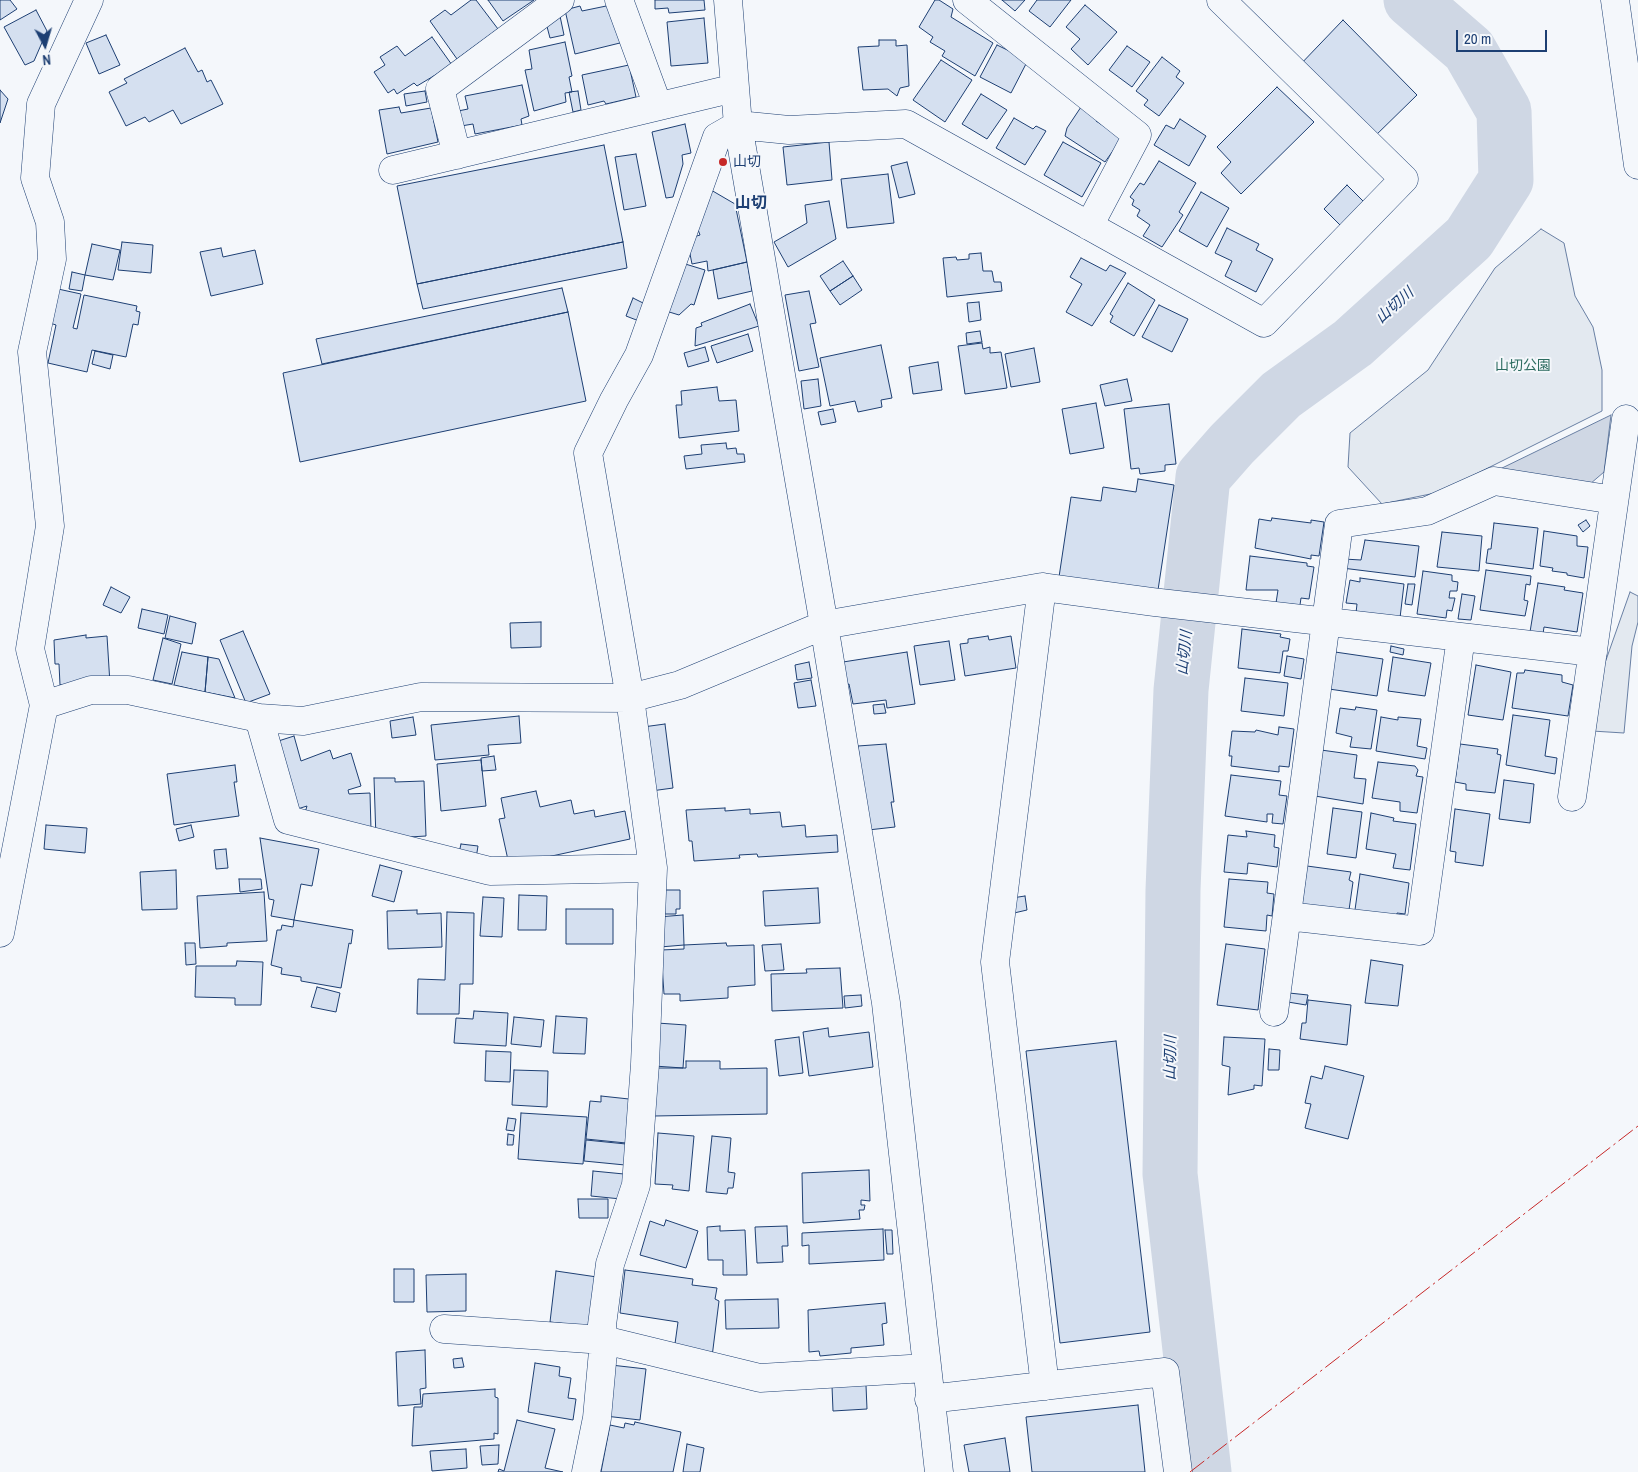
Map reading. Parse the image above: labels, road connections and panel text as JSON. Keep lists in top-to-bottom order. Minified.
{"districts":["山切"],"water":["山切川"],"parks":["山切公園"],"places":["山切"],"scale_bar":"20 m","north":"bottom"}
